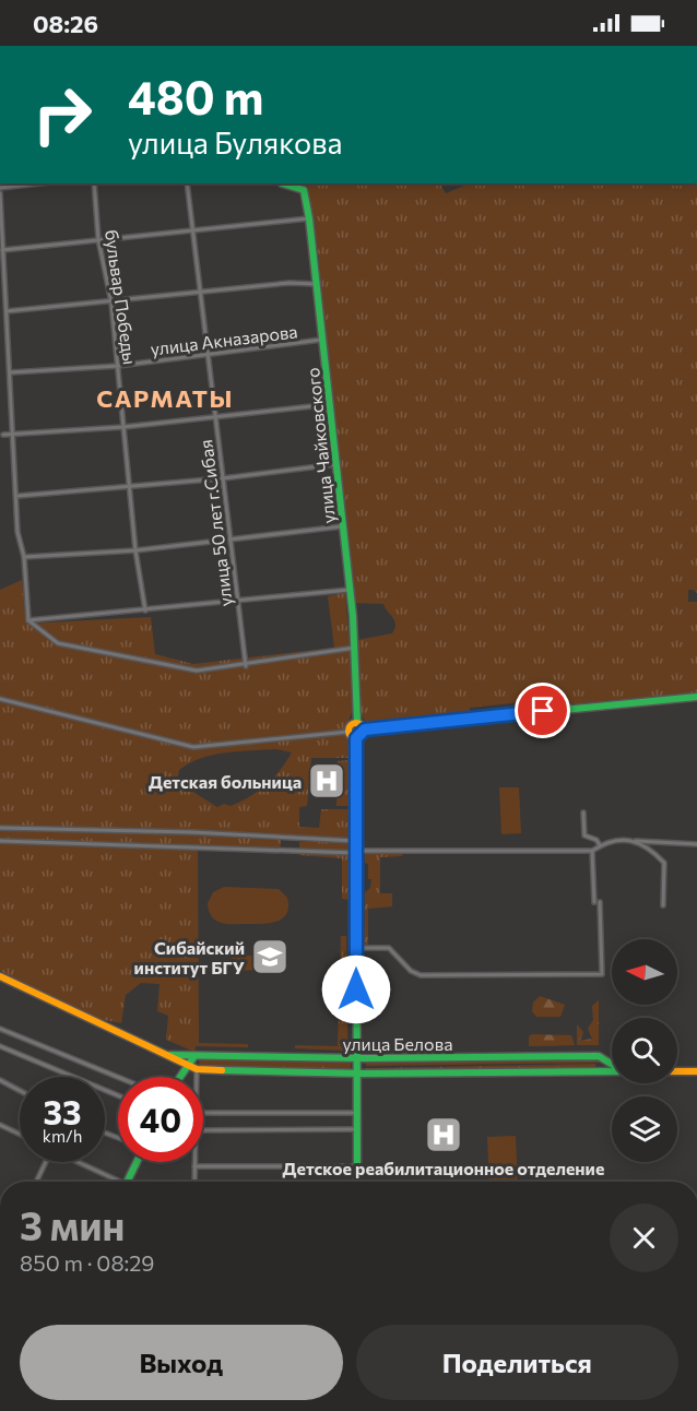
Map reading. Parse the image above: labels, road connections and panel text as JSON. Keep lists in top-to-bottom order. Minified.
{"streets":{"main road":["улица Чайковского","улица Белова"],"street":["бульвар Победы","улица Акназарова","улица 50 лет г.Сибая"]},"crossings":[["бульвар Победы","улица Акназарова"],["улица Акназарова","улица Чайковского"],["улица Акназарова","улица 50 лет г.Сибая"]],"districts":["САРМАТЫ"],"places":{"hospital":["Детская больница","Детское реабилитационное отделение"],"school or university":["Сибайский институт БГУ"]},"north":"left","page":{"status":"08:26","turn":["480 m","улица Булякова"],"speed":"33 km/h","limit":"40","heading":["3 мин","850 m · 08:29"],"buttons":["Выход","Поделиться"]}}
